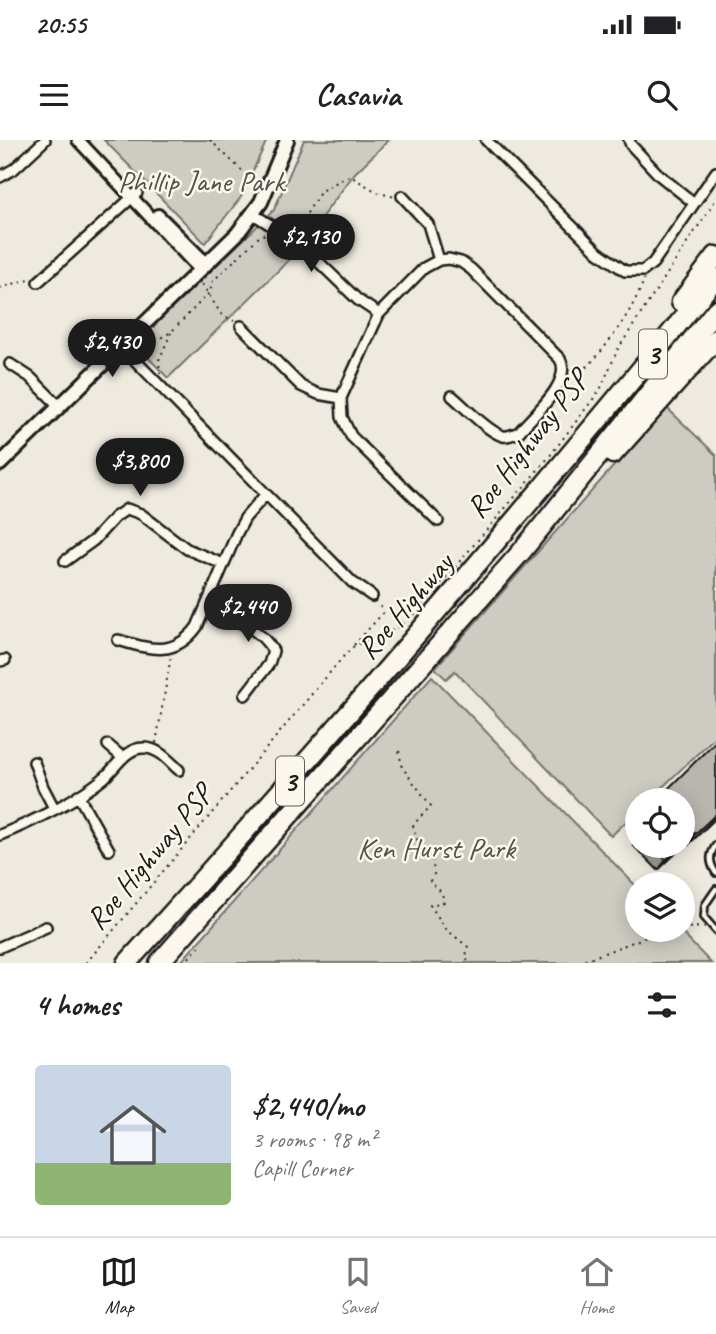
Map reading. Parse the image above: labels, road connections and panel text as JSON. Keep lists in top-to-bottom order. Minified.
{"streets":{"highway":["3","Roe Highway"],"path":["Roe Highway PSP"]},"parks":["Phillip Jane Park","Ken Hurst Park"],"page":{"status":"20:55","header":"Casavia","price":["$2,130","$2,430","$3,800","$2,440"],"heading":"4 homes","list":[{"name":"$2,440/mo","note":"3 rooms · 98 m² · Capill Corner"}],"tabs":["Map","Saved","Home"]}}
